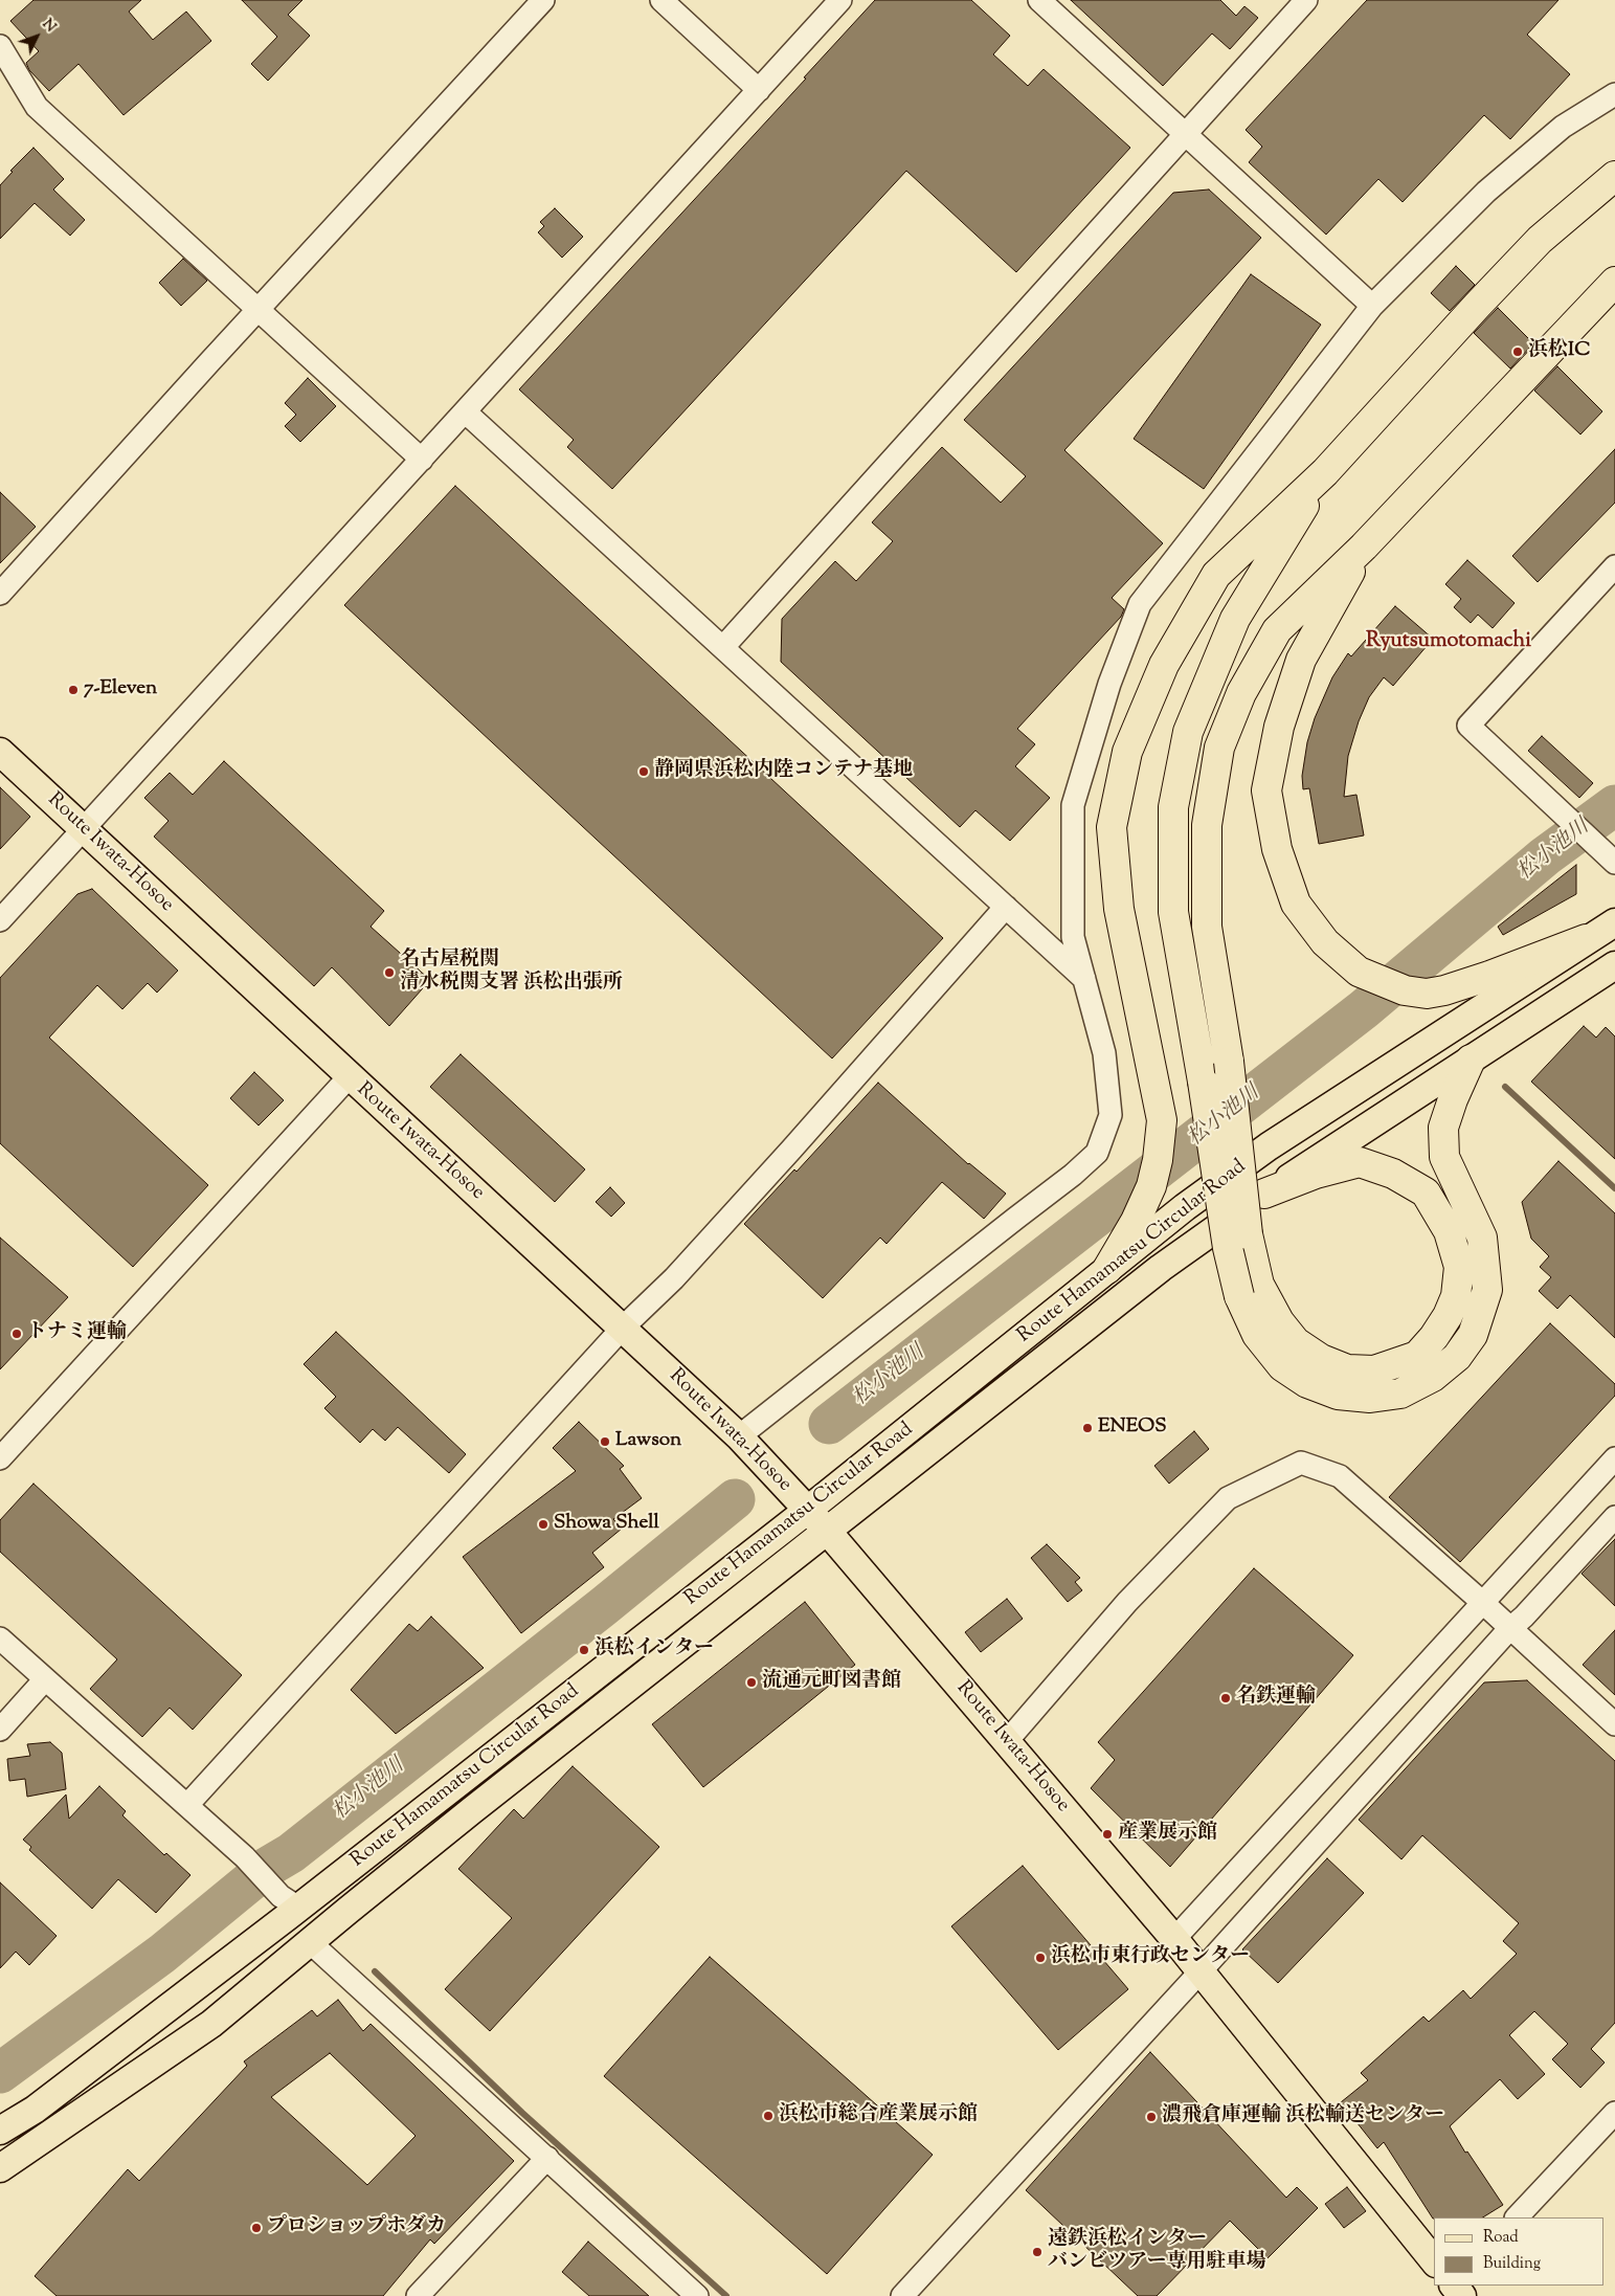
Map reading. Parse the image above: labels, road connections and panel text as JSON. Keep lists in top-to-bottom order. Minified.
{"streets":{"main road":["Route Iwata-Hosoe","Route Hamamatsu Circular Road"]},"crossings":[["Route Iwata-Hosoe","Route Hamamatsu Circular Road"]],"districts":["Ryutsumotomachi"],"water":["松小池川"],"places":["浜松IC","7-Eleven","静岡県浜松内陸コンテナ基地","名古屋税関 清水税関支署 浜松出張所","トナミ運輸","ENEOS","Lawson","Showa Shell","浜松インター","流通元町図書館","名鉄運輸","産業展示館","浜松市東行政センター","浜松市総合産業展示館","濃飛倉庫運輸 浜松輸送センター","プロショップホダカ","遠鉄浜松インター バンビツアー専用駐車場"],"legend":["Road","Building"],"north":"top right"}
